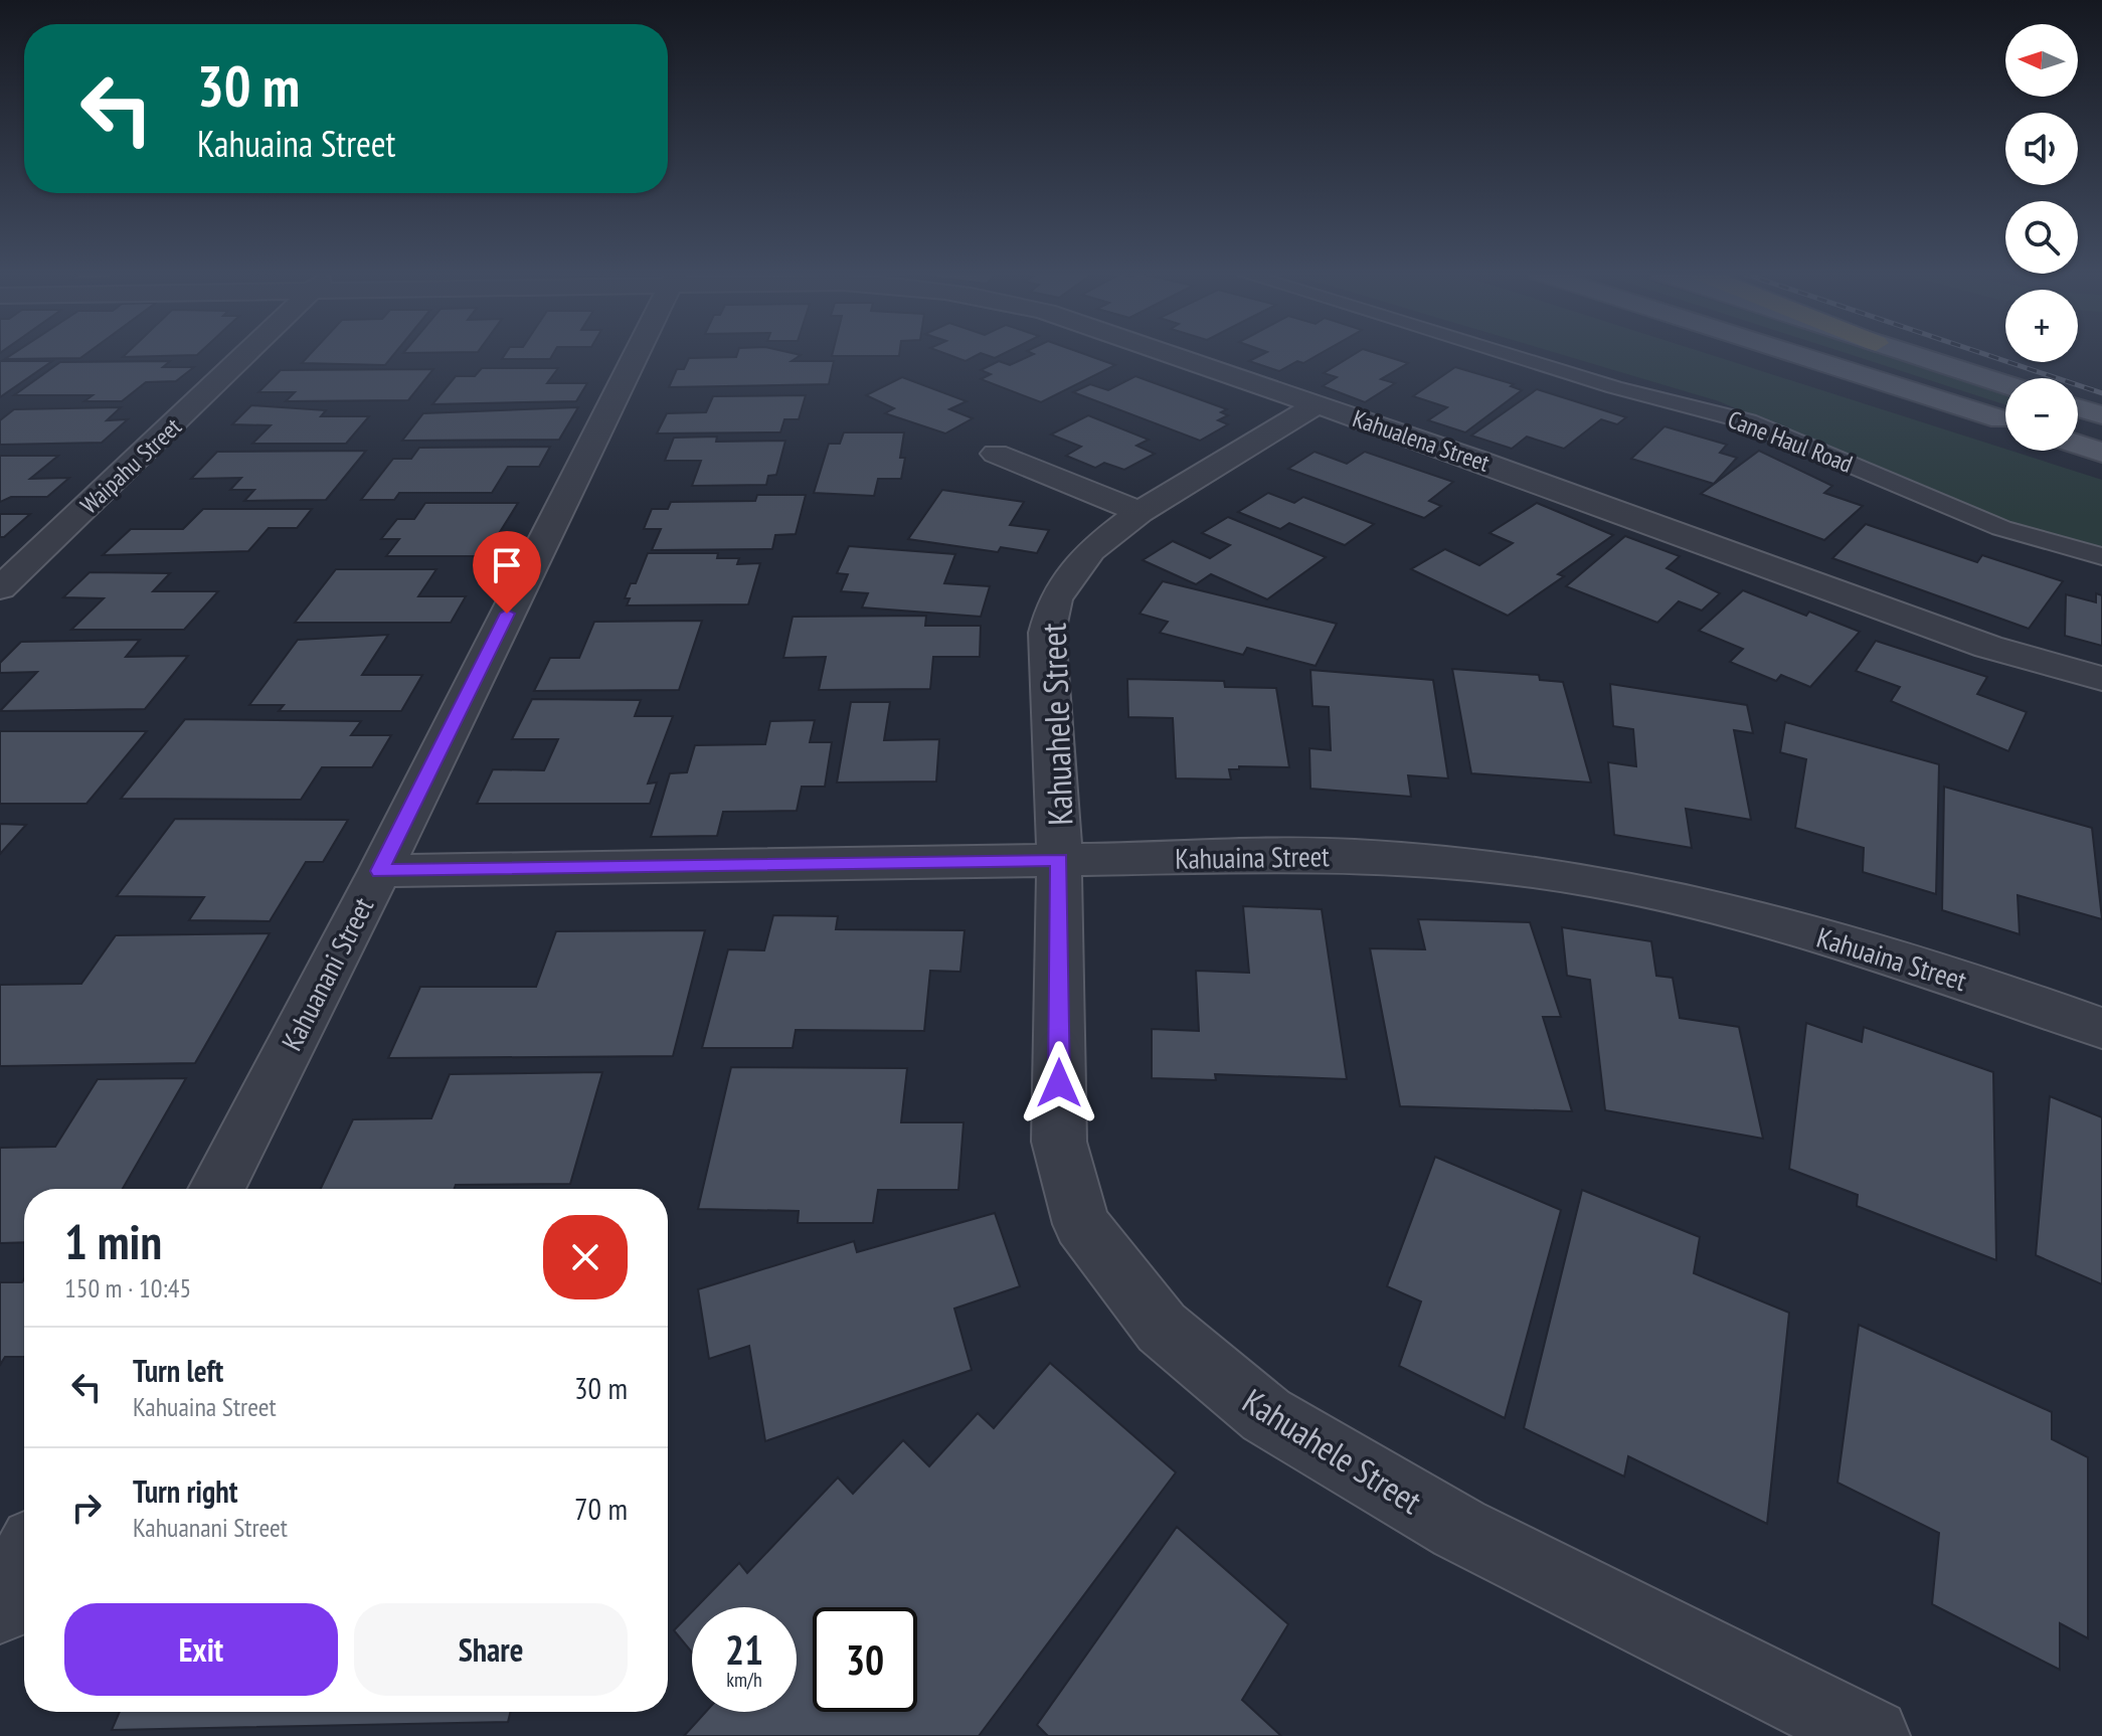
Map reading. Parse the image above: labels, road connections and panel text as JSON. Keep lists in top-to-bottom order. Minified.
{"streets":{"street":["Kahualena Street","Waipahu Street","Kahuahele Street","Kahuaina Street","Kahuanani Street"],"lane":["Cane Haul Road"]},"crossings":[["Kahualena Street","Kahuahele Street"],["Kahuahele Street","Kahuaina Street"],["Kahuaina Street","Kahuanani Street"]],"north":"left","page":{"map_buttons":["+","−"],"turn":["30 m","Kahuaina Street"],"heading":["1 min","150 m · 10:45"],"list":[{"name":"Turn left","note":"Kahuaina Street","value":"30 m"},{"name":"Turn right","note":"Kahuanani Street","value":"70 m"}],"buttons":["Exit","Share"],"speed":"21 km/h","limit":"30"}}
